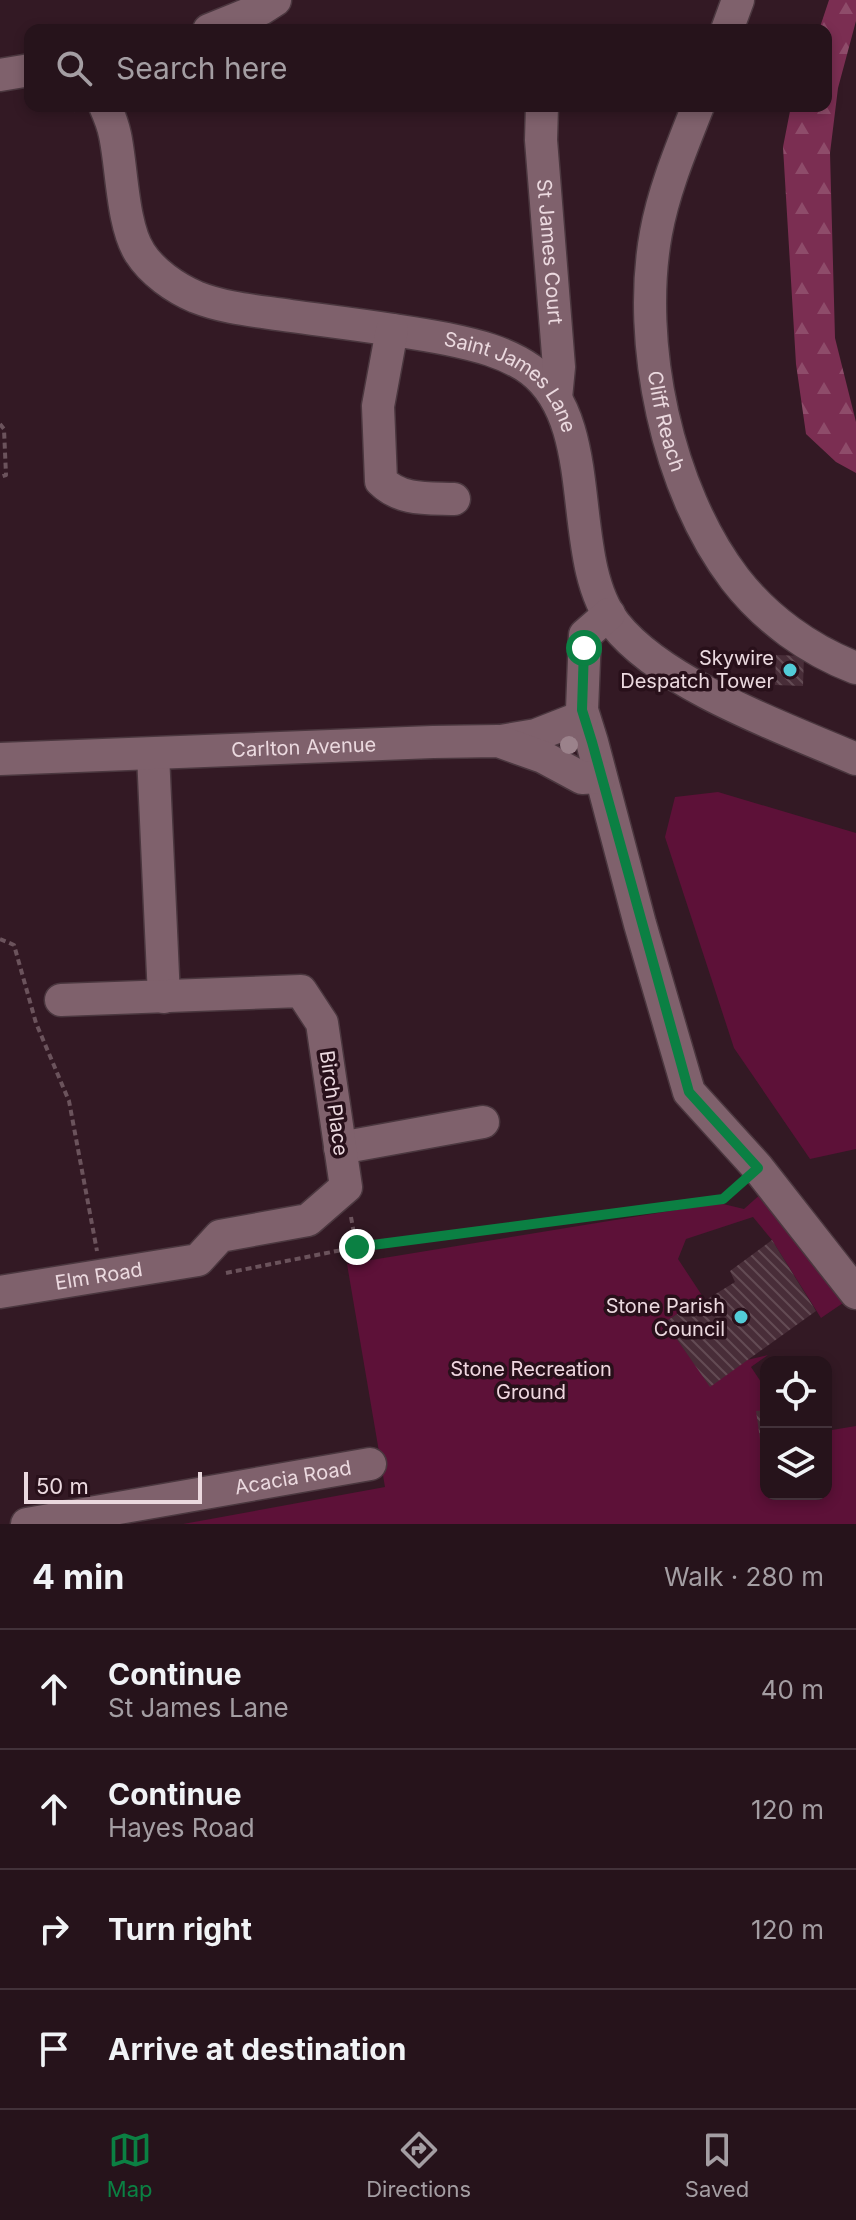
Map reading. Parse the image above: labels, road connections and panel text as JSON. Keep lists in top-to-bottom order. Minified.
{"streets":{"street":["St James Court","Saint James Lane","Cliff Reach","Carlton Avenue","Birch Place","Elm Road","Acacia Road"]},"crossings":[["St James Court","Saint James Lane"]],"parks":["Stone Recreation Ground"],"places":["Skywire Despatch Tower","Stone Parish Council"],"scale_bar":"50 m","page":{"search":"Search here","scale":"50 m","heading":["4 min","Walk · 280 m"],"list":[["Continue","St James Lane","40 m"],["Continue","Hayes Road","120 m"],["Turn right","120 m"],"Arrive at destination"],"nav":["Map","Directions","Saved"]}}
